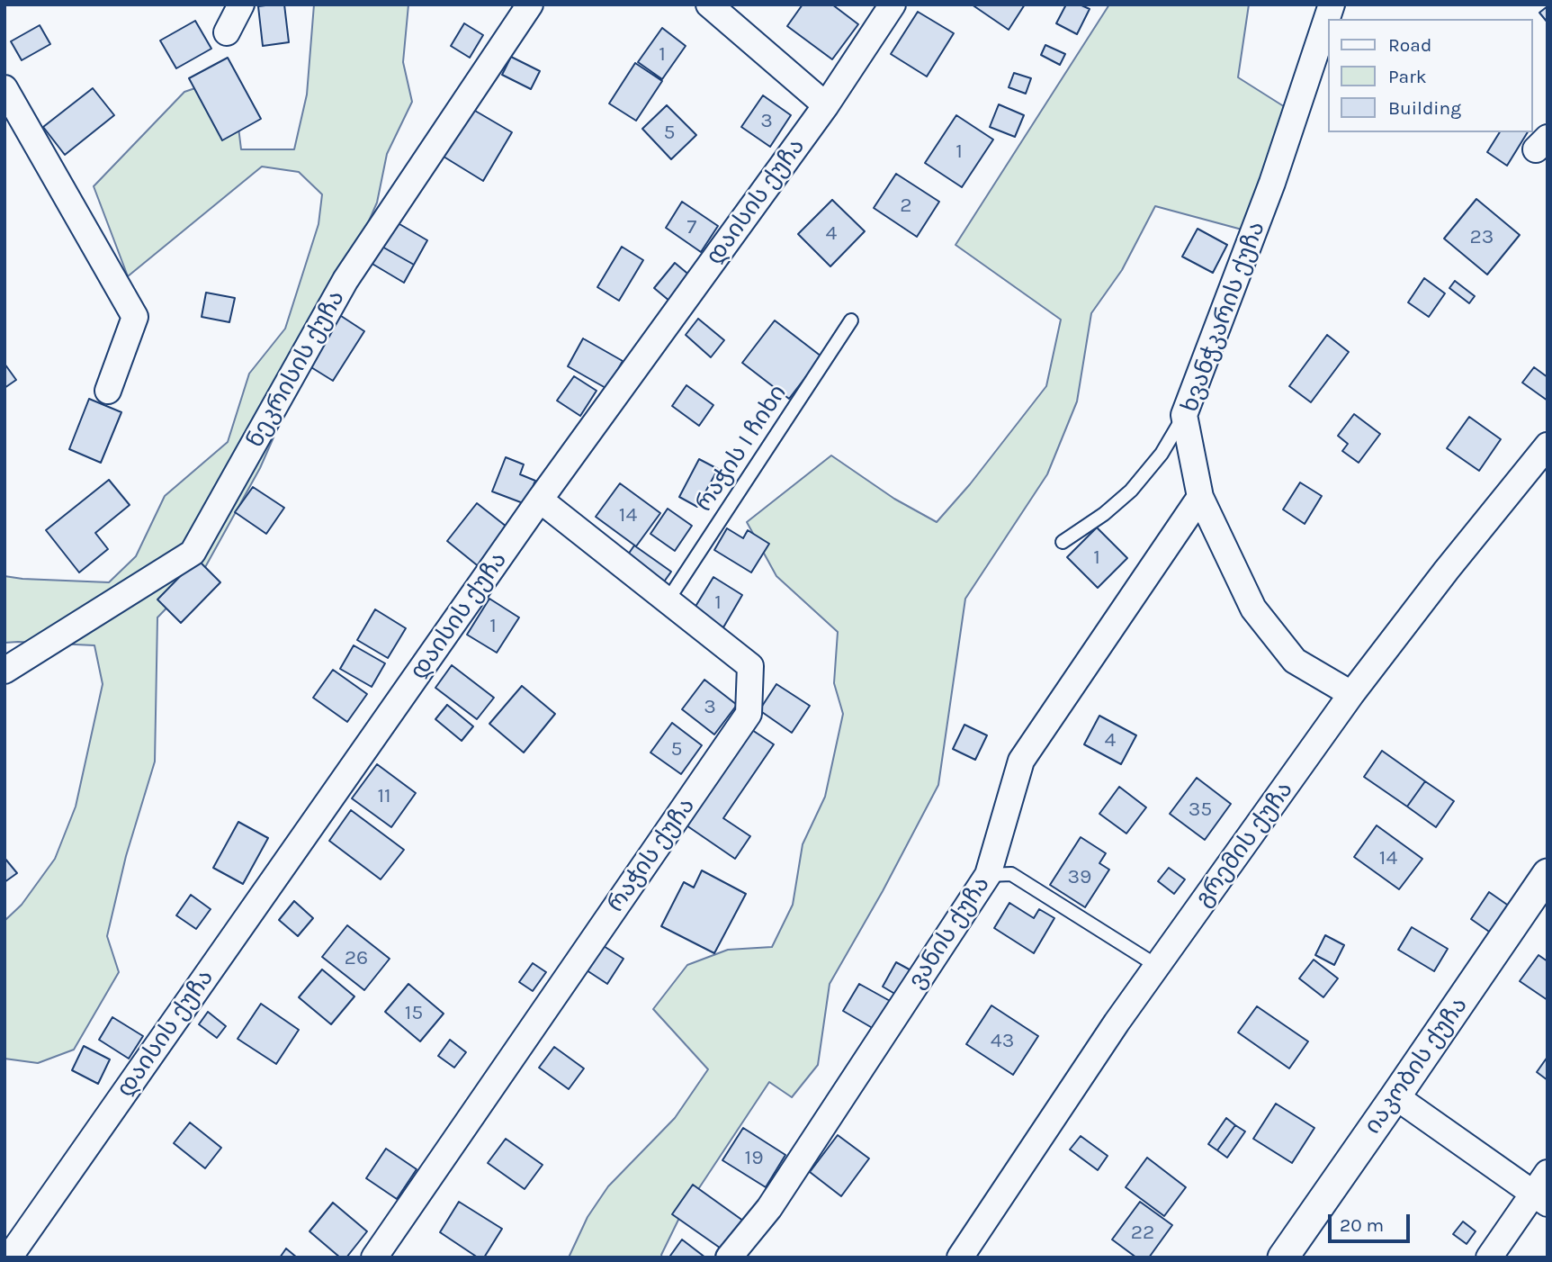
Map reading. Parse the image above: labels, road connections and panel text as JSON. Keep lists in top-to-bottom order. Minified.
{"streets":{"street":["დაისის ქუჩა","ხვანჭკარის ქუჩა","ნეკრისის ქუჩა","გრემის ქუჩა","რაჭის ქუჩა","ვანის ქუჩა","იაკობის ქუჩა"],"lane":["რაჭის I ჩიხი"]},"crossings":[["დაისის ქუჩა","რაჭის ქუჩა"],["ხვანჭკარის ქუჩა","გრემის ქუჩა"],["ხვანჭკარის ქუჩა","ვანის ქუჩა"],["რაჭის I ჩიხი","რაჭის ქუჩა"]],"house_numbers":["1","3","5","1","2","7","4","23","14","1","1","1","3","4","5","11","35","14","39","26","15","43","19","22"],"legend":["Road","Park","Building"],"scale_bar":"20 m"}
